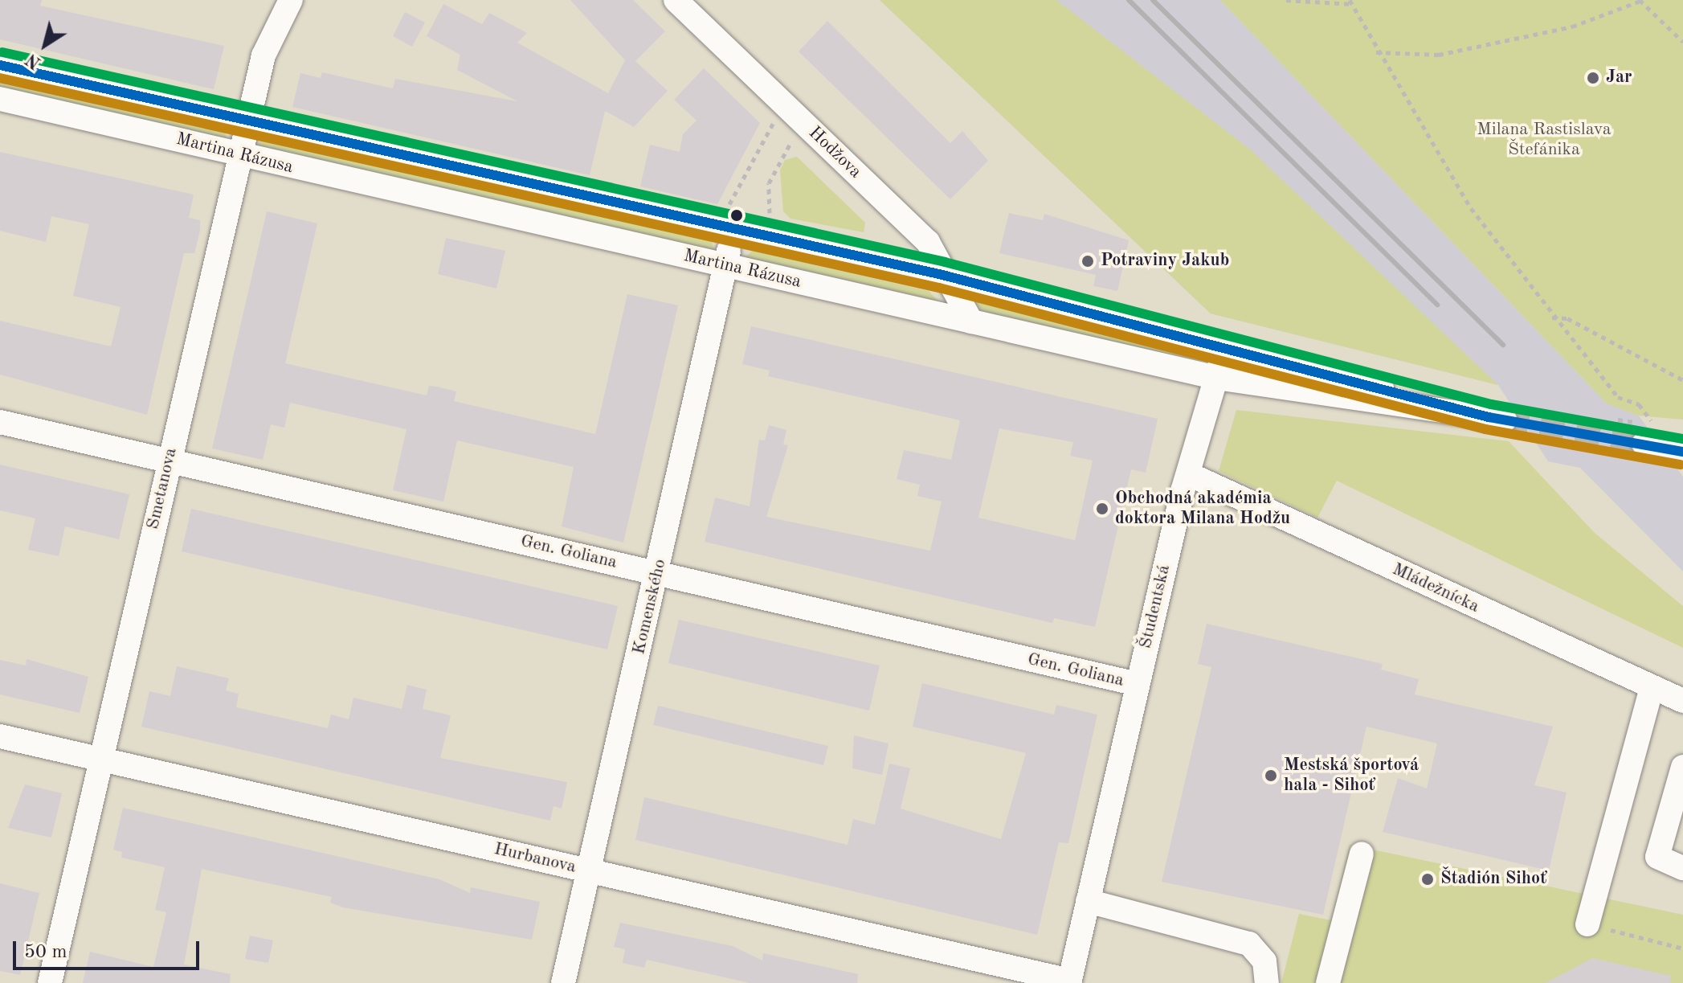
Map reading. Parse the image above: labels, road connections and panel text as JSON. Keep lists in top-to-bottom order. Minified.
{"streets":{"street":["Hodžova","Martina Rázusa","Smetanova","Gen. Goliana","Mládežnícka","Komenského","Študentská","Hurbanova"]},"crossings":[["Hodžova","Martina Rázusa"],["Martina Rázusa","Smetanova"],["Martina Rázusa","Komenského"],["Martina Rázusa","Študentská"],["Smetanova","Gen. Goliana"],["Smetanova","Hurbanova"],["Gen. Goliana","Komenského"],["Gen. Goliana","Študentská"],["Mládežnícka","Študentská"],["Komenského","Hurbanova"],["Študentská","Hurbanova"]],"parks":["Milana Rastislava Štefánika"],"places":["Jar","Potraviny Jakub","Obchodná akadémia doktora Milana Hodžu","Mestská športová hala - Sihoť","Štadión Sihoť"],"scale_bar":"50 m","north":"bottom left"}
